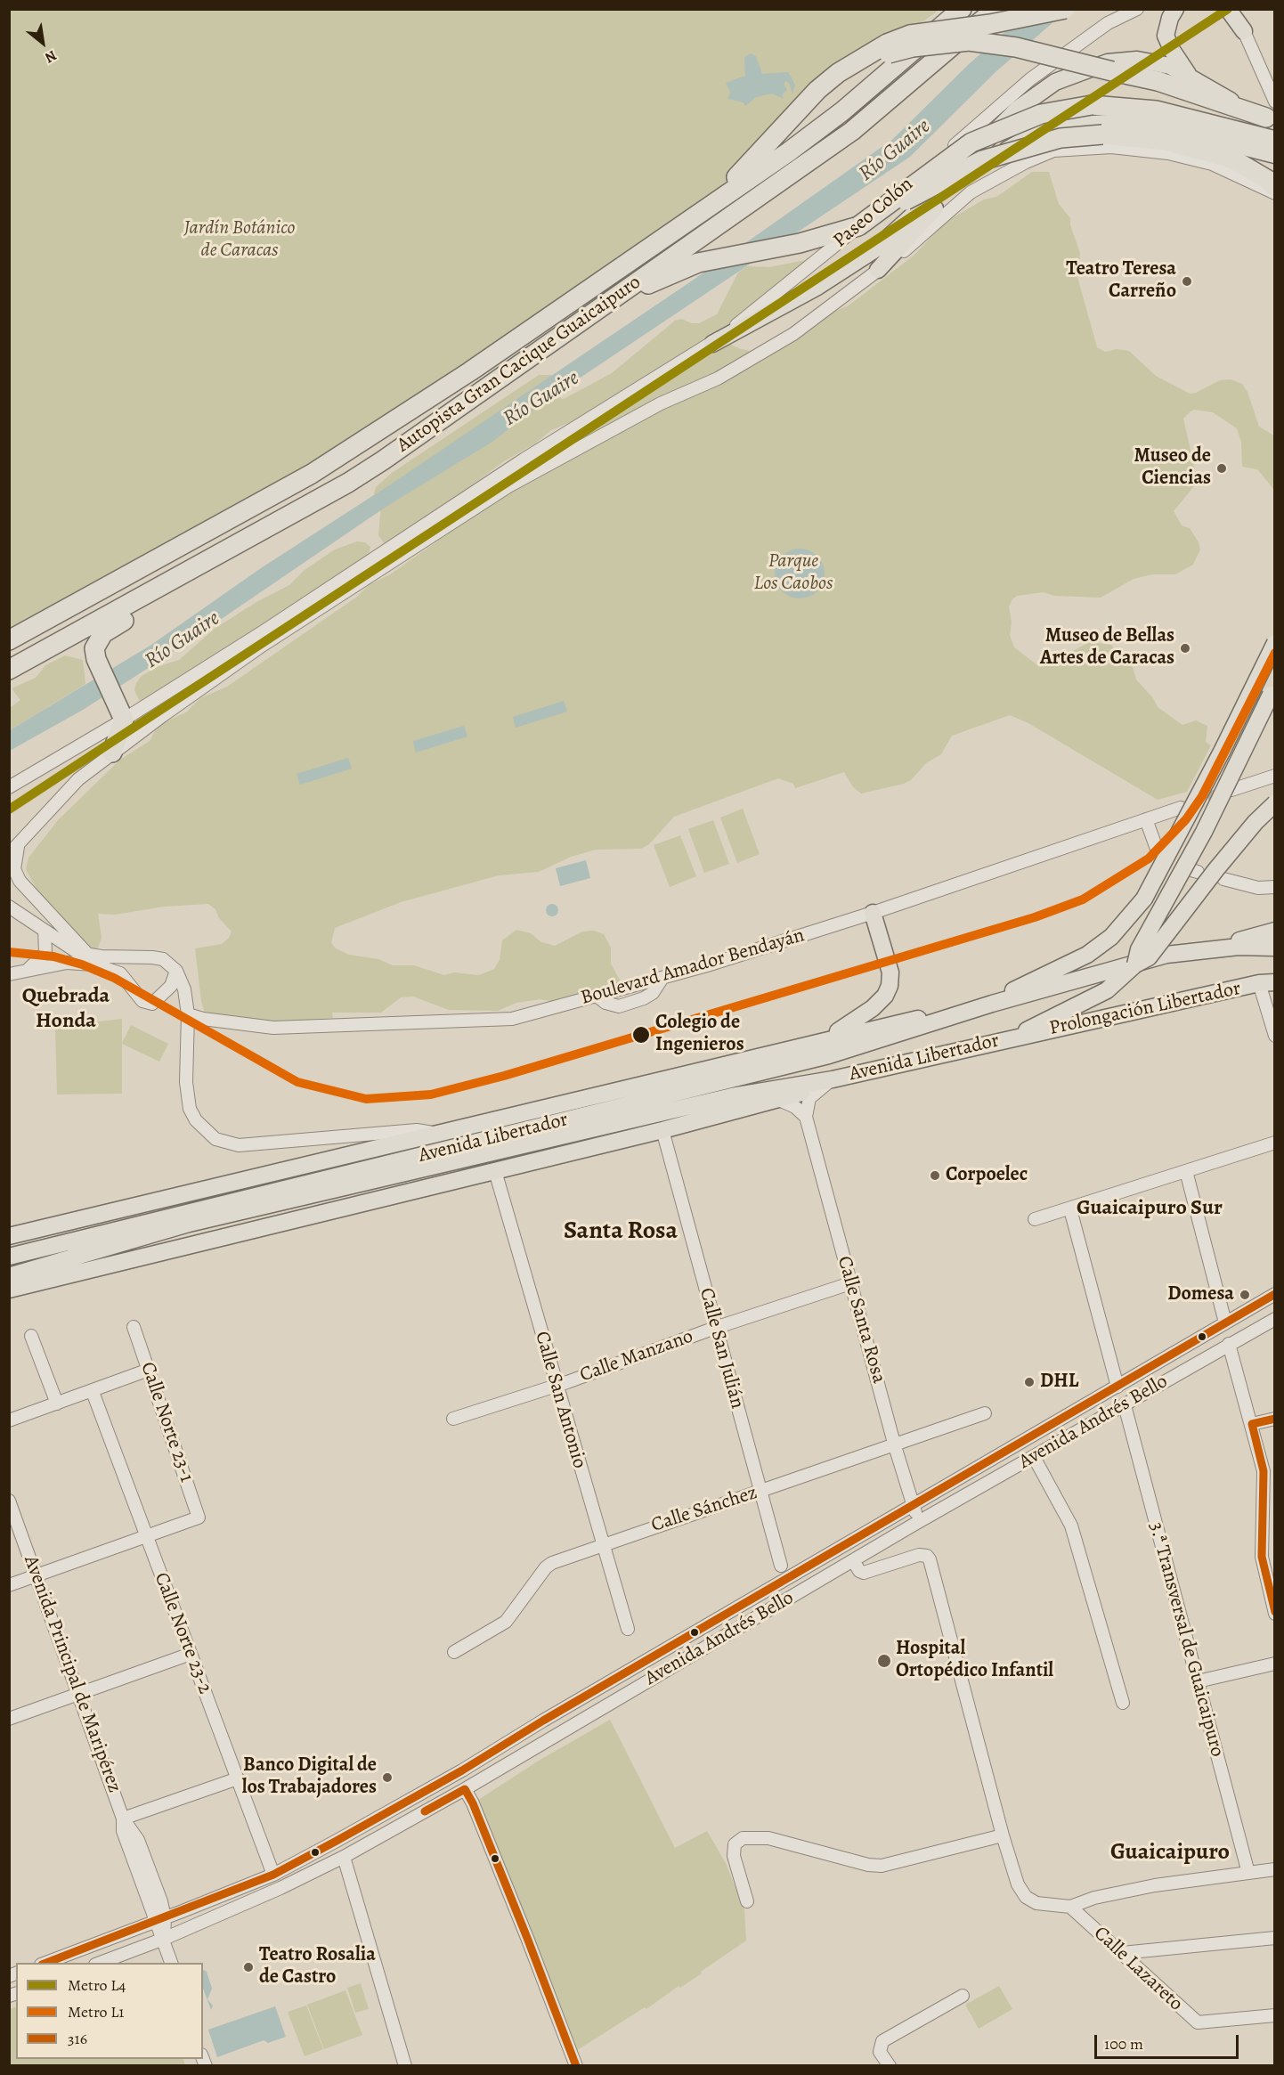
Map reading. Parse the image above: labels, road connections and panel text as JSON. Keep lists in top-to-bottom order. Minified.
{"streets":{"highway":["Autopista Gran Cacique Guaicaipuro"],"main road":["Prolongación Libertador","Avenida Libertador"],"street":["Paseo Colón","Boulevard Amador Bendayán","Calle Santa Rosa","Calle San Julián","Calle Manzano","Calle San Antonio","Calle Norte 23-1","Avenida Andrés Bello","Calle Sánchez","Calle Norte 23-2","3.ª Transversal de Guaicaipuro","Avenida Principal de Maripérez","Calle Lazareto"]},"crossings":[["Prolongación Libertador","Avenida Libertador"],["Avenida Libertador","Calle San Julián"],["Avenida Libertador","Calle San Antonio"],["Calle Santa Rosa","Calle Manzano"],["Calle Santa Rosa","Avenida Andrés Bello"],["Calle Santa Rosa","Calle Sánchez"],["Calle San Julián","Calle Manzano"],["Calle San Julián","Calle Sánchez"],["Calle Manzano","Calle San Antonio"],["Calle San Antonio","Calle Sánchez"],["Calle Norte 23-1","Calle Norte 23-2"],["Avenida Andrés Bello","Calle Norte 23-2"],["Avenida Andrés Bello","3.ª Transversal de Guaicaipuro"],["Avenida Andrés Bello","Avenida Principal de Maripérez"]],"districts":["Quebrada Honda","Guaicaipuro Sur","Santa Rosa","Guaicaipuro"],"water":["Río Guaire"],"parks":["Jardín Botánico de Caracas","Parque Los Caobos"],"places":["Teatro Teresa Carreño","Museo de Ciencias","Museo de Bellas Artes de Caracas","Colegio de Ingenieros","Corpoelec","Domesa","DHL","Hospital Ortopédico Infantil","Banco Digital de los Trabajadores","Teatro Rosalia de Castro"],"lines":["metro line L4","metro line L1","transit line 316"],"legend":["Metro L4","Metro L1","316"],"scale_bar":"100 m","north":"bottom right"}
